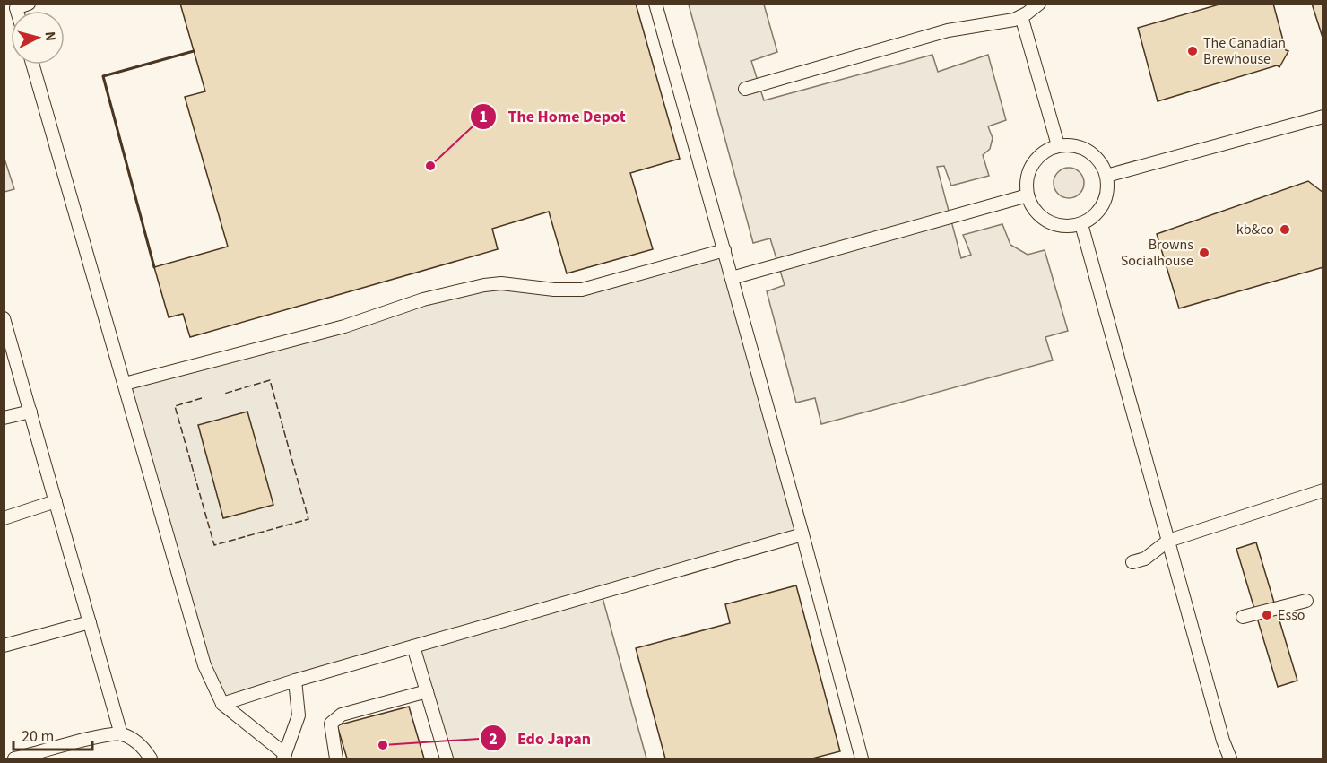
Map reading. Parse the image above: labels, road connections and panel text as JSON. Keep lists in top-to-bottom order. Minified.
{"places":["The Canadian Brewhouse","The Home Depot","kb&co","Browns Socialhouse","Esso","Edo Japan"],"scale_bar":"20 m","north":"right"}
